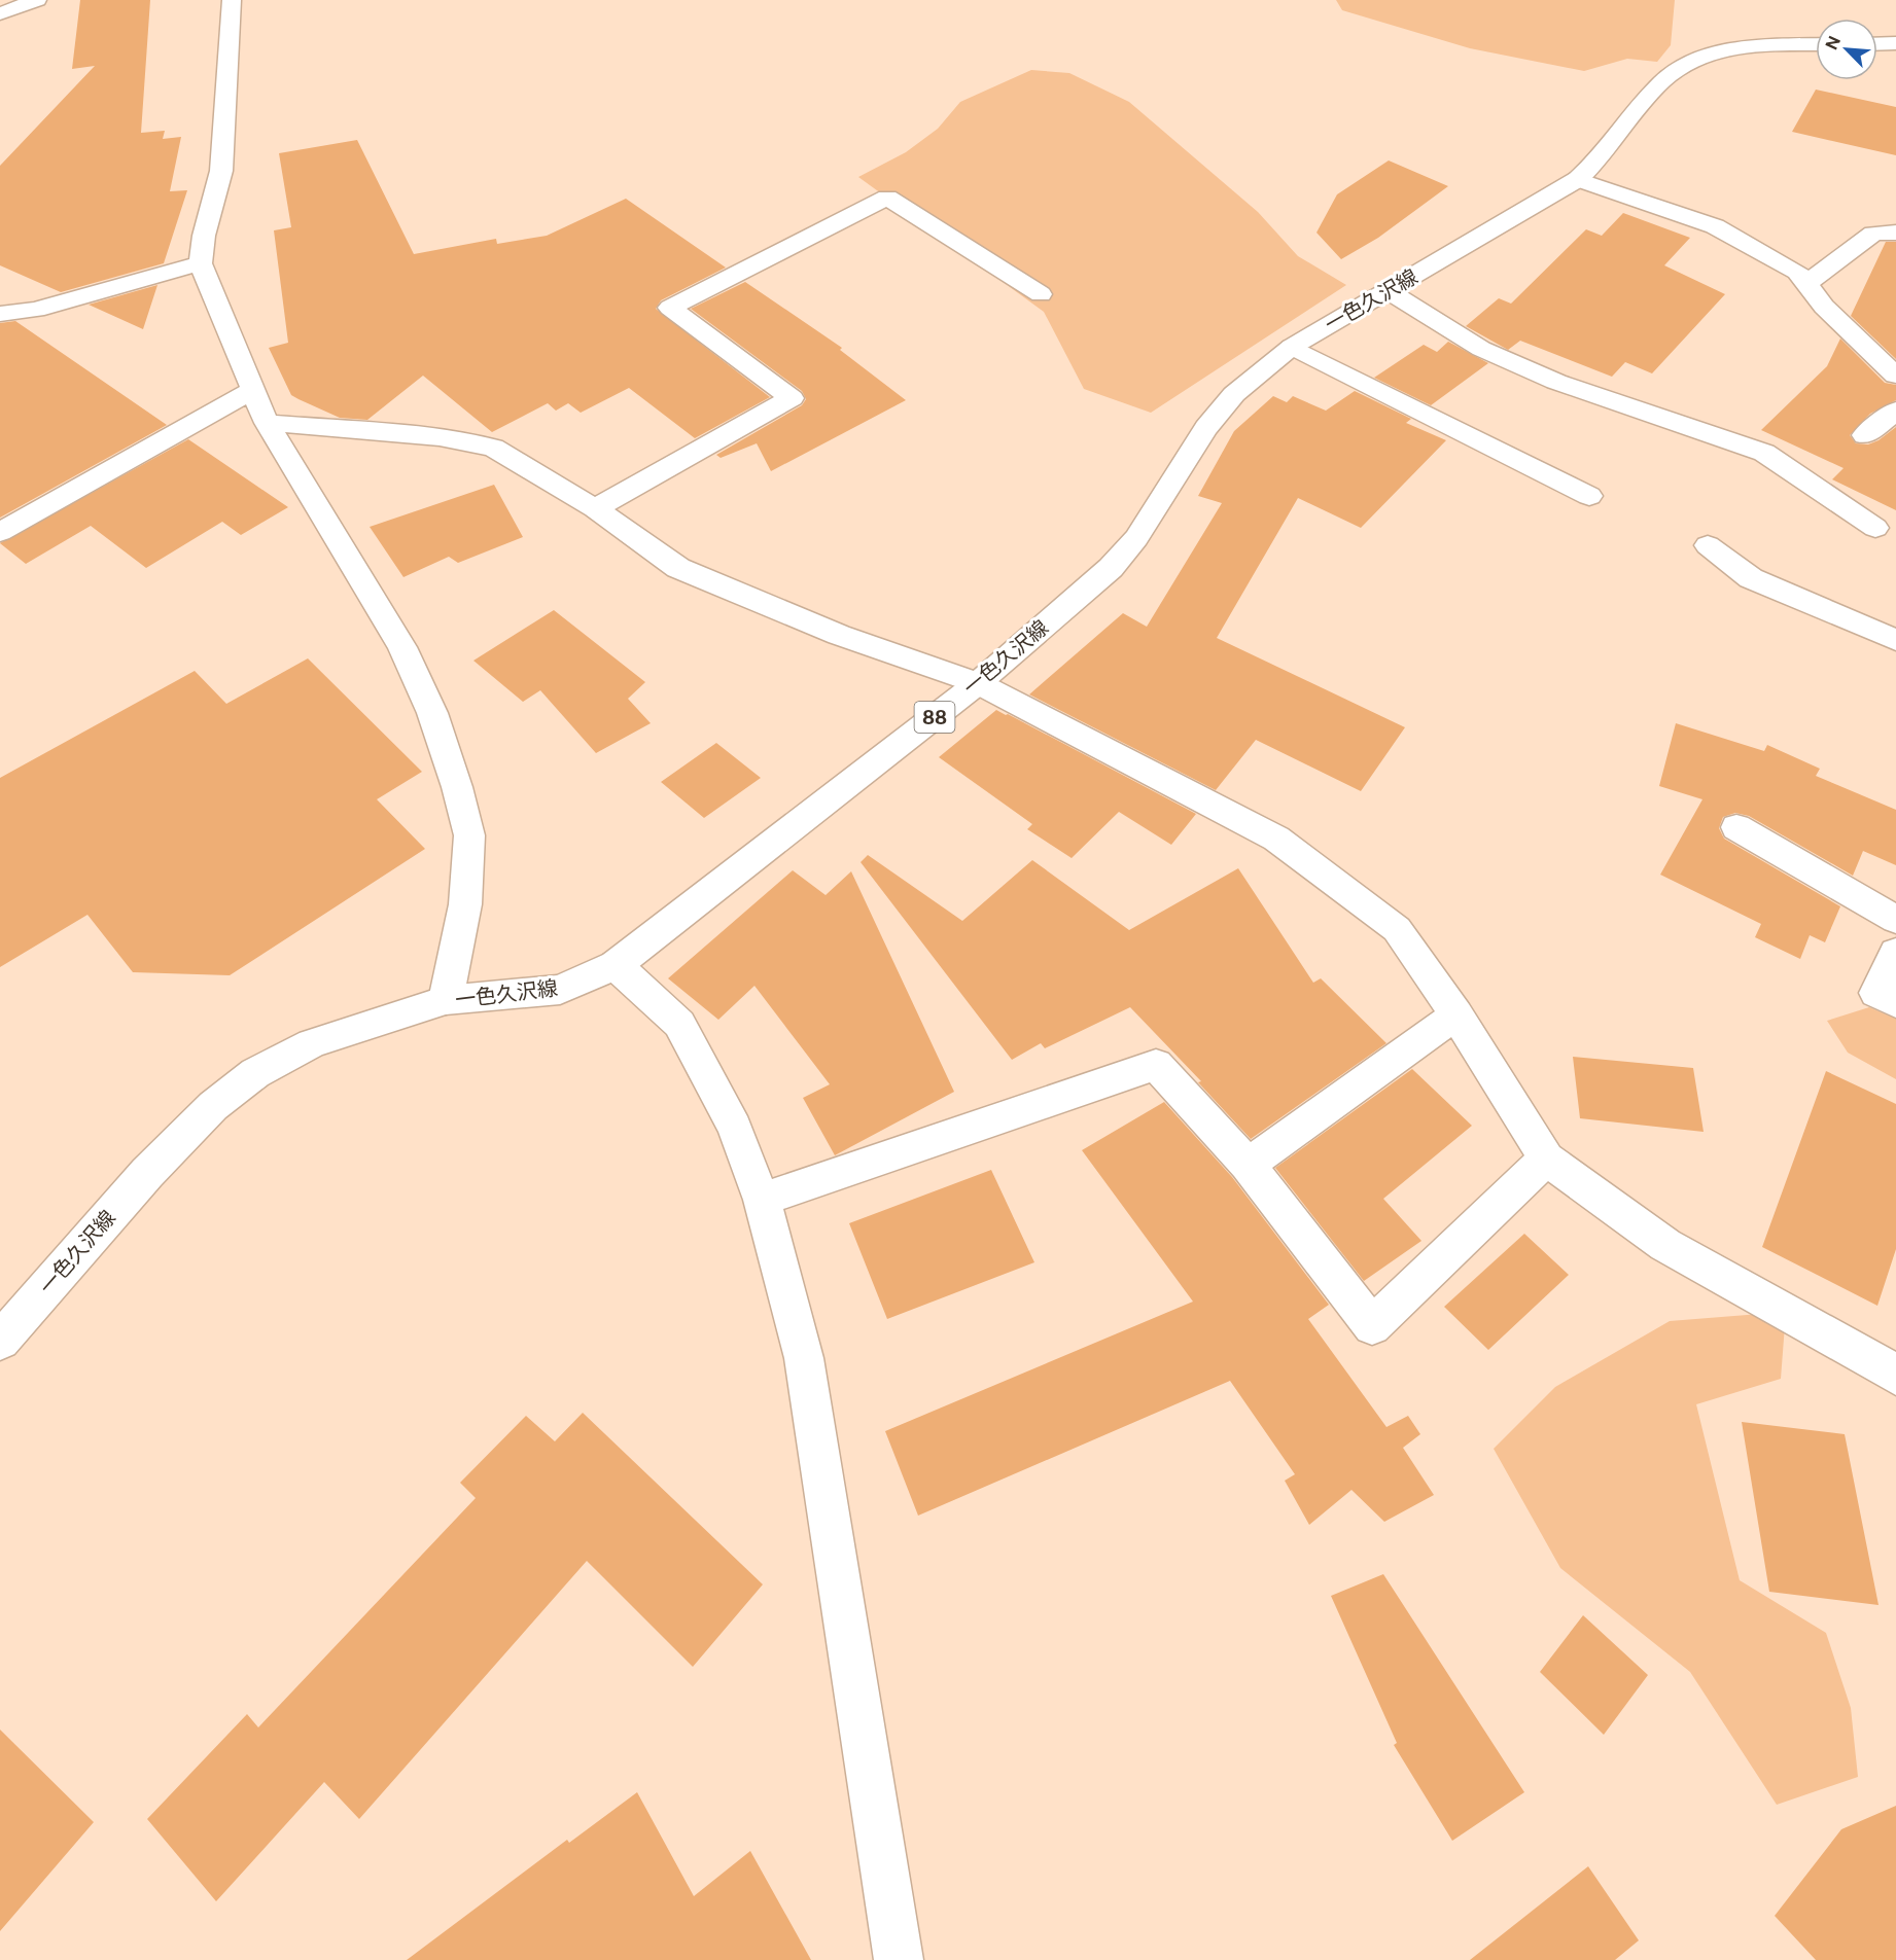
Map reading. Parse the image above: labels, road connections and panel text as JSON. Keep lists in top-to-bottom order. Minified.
{"streets":{"street":["一色久沢線","88"]},"north":"top left"}
